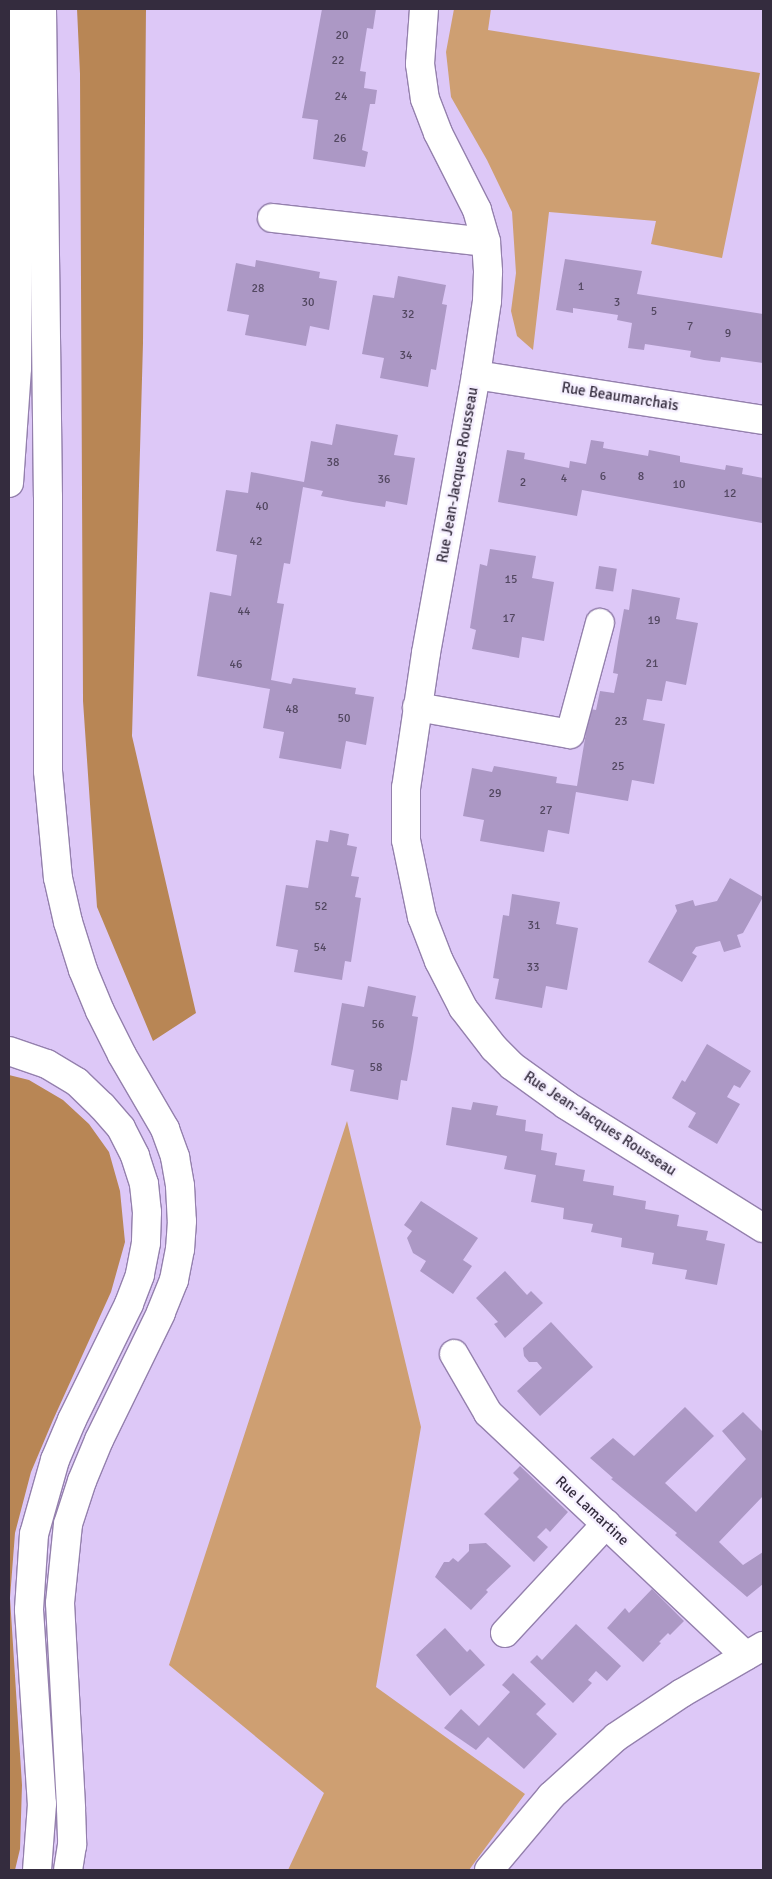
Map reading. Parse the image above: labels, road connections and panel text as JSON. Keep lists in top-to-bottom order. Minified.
{"streets":{"main road":["Rue Beaumarchais","Rue Jean-Jacques Rousseau","Rue Lamartine"]},"crossings":[["Rue Beaumarchais","Rue Jean-Jacques Rousseau"]],"house_numbers":["20","22","24","26","1","28","30","3","5","32","7","9","34","38","6","8","4","36","2","10","12","40","42","15","44","17","19","21","46","48","50","23","25","29","27","52","31","54","33","56","58"]}
